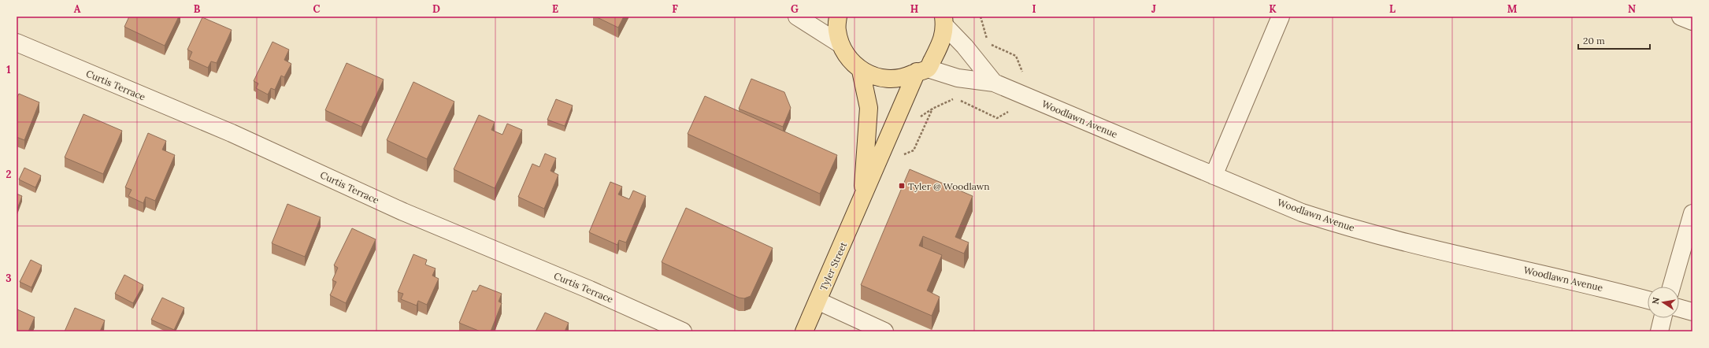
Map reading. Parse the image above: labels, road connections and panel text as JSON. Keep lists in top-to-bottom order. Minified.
{"streets":{"main road":["Tyler Street"],"street":["Curtis Terrace","Woodlawn Avenue"]},"crossings":[["Woodlawn Avenue","Tyler Street"]],"places":{"transit":["Tyler @ Woodlawn"]},"scale_bar":"20 m","north":"left","grid":{"columns":["A","B","C","D","E","F","G","H","I","J","K","L","M","N"],"rows":["1","2","3"]}}
